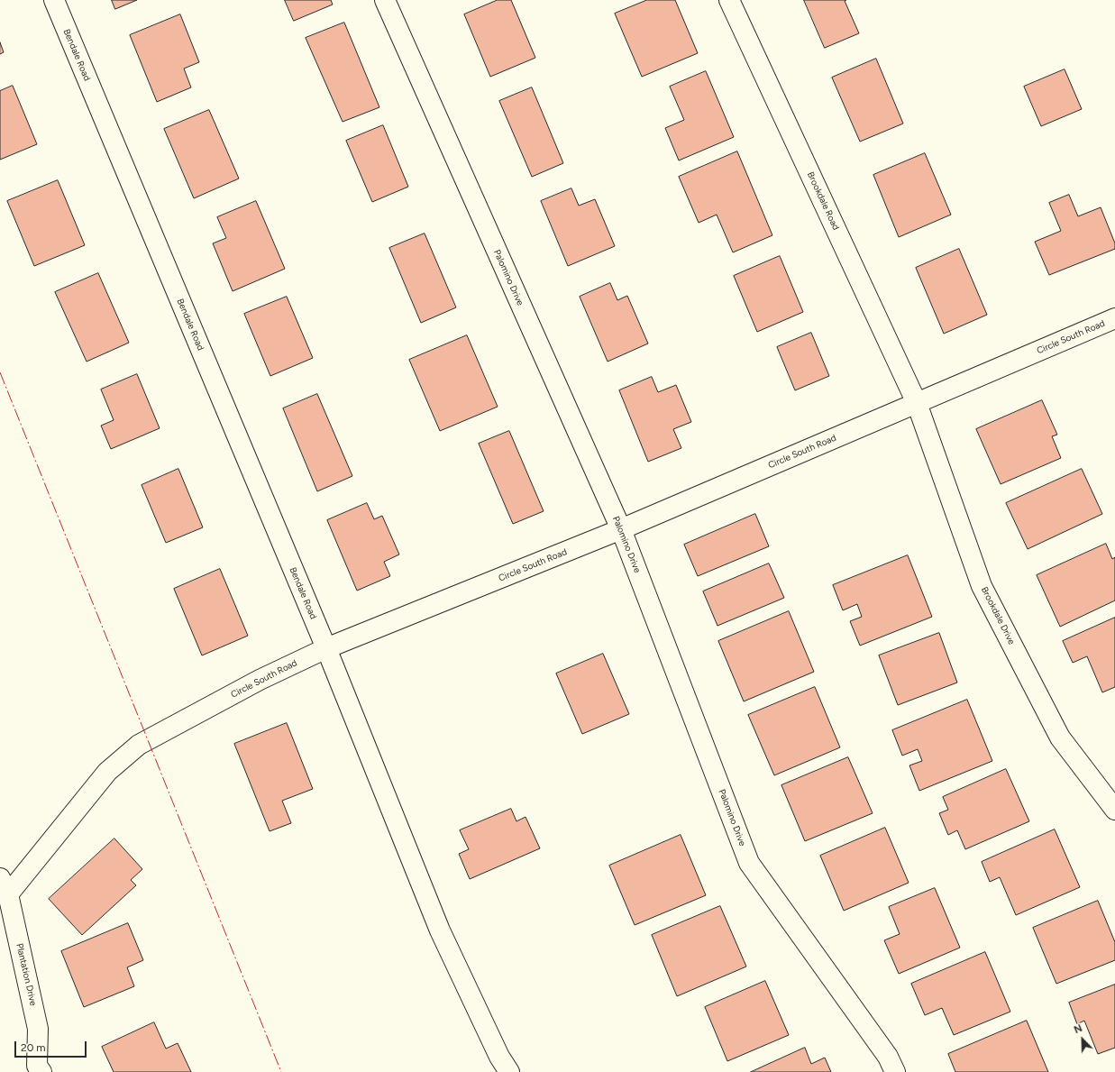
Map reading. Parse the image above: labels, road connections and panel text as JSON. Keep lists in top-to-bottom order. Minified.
{"streets":{"street":["Bendale Road","Brookdale Road","Palomino Drive","Circle South Road","Brookdale Drive","Plantation Drive"]},"crossings":[["Bendale Road","Circle South Road"],["Brookdale Road","Circle South Road"],["Brookdale Road","Brookdale Drive"],["Palomino Drive","Circle South Road"],["Circle South Road","Brookdale Drive"],["Circle South Road","Plantation Drive"]],"scale_bar":"20 m","north":"top left"}
